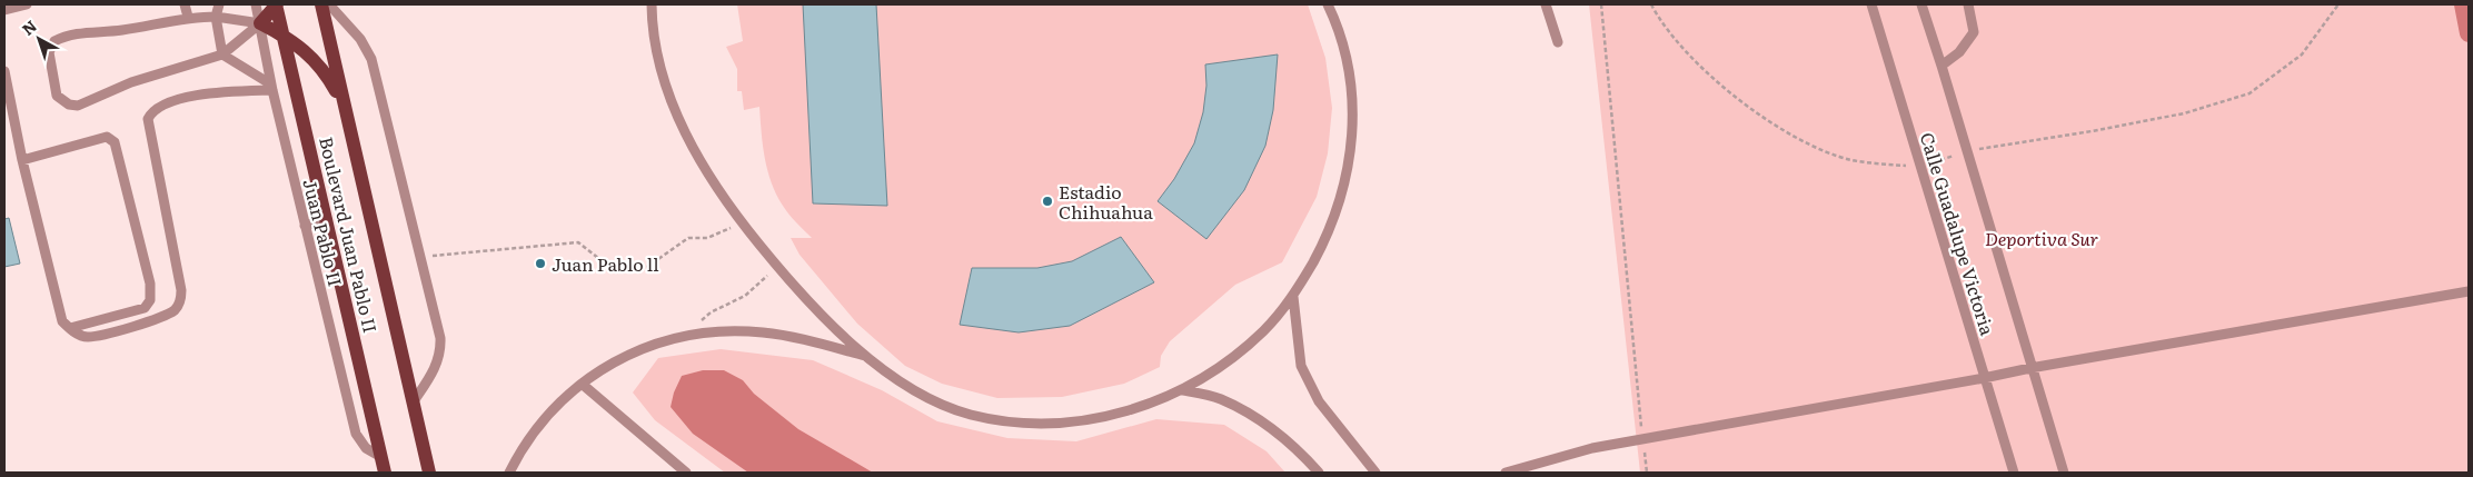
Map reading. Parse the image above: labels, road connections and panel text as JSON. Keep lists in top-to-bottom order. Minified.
{"streets":{"main road":["Boulevard Juan Pablo II"],"lane":["Juan Pablo II","Calle Guadalupe Victoria"]},"crossings":[["Juan Pablo II","Boulevard Juan Pablo II"]],"parks":["Deportiva Sur"],"places":["Estadio Chihuahua","Juan Pablo ll"],"north":"top left"}
